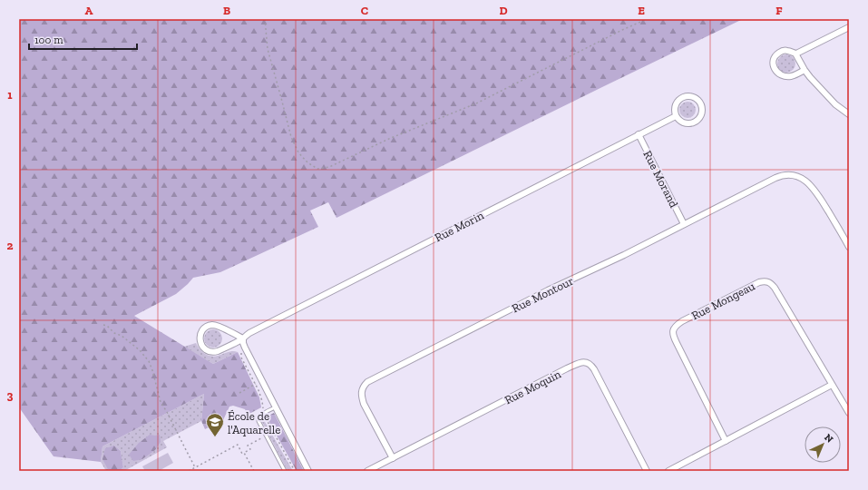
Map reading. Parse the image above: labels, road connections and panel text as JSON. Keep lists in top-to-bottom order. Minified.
{"streets":{"street":["Rue Morand","Rue Morin","Rue Montour","Rue Mongeau","Rue Moquin"]},"crossings":[["Rue Morand","Rue Morin"],["Rue Morand","Rue Montour"],["Rue Montour","Rue Moquin"]],"places":{"school or university":["École de l'Aquarelle"]},"scale_bar":"100 m","north":"top right","grid":{"columns":["A","B","C","D","E","F"],"rows":["1","2","3"]}}
